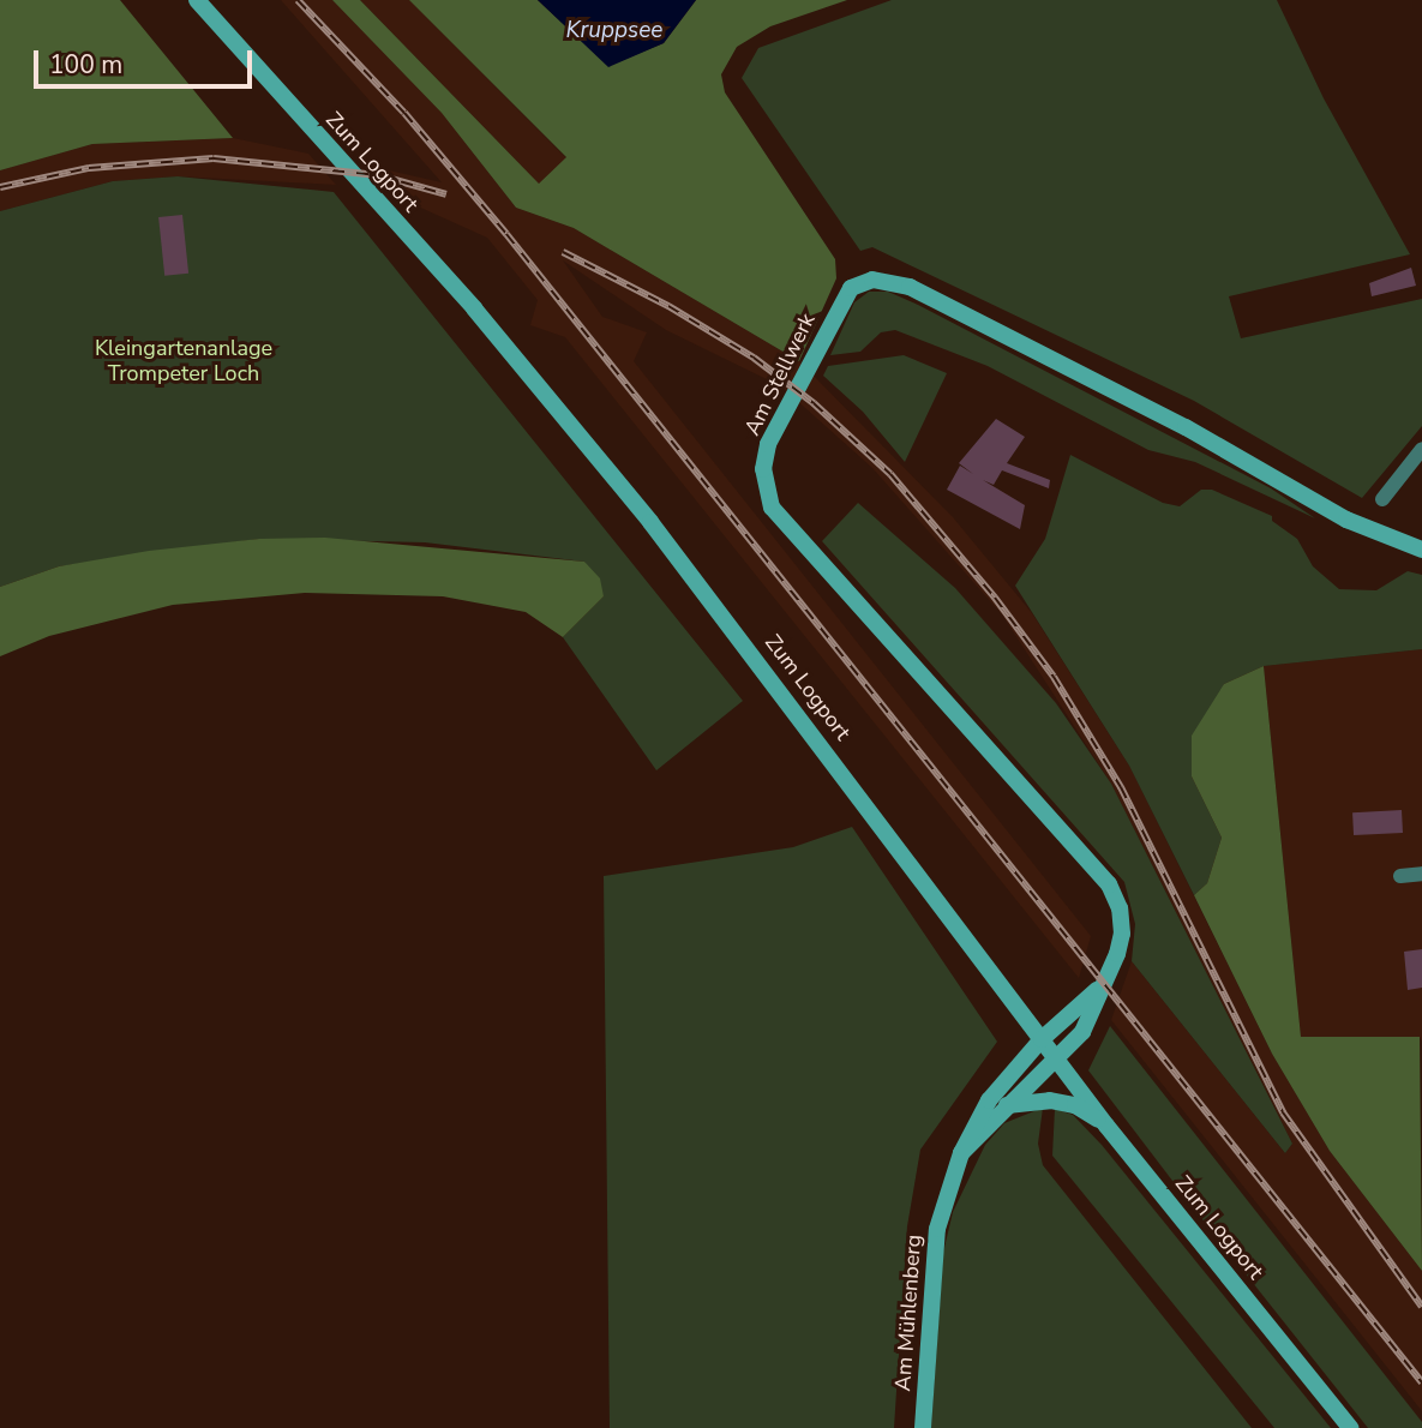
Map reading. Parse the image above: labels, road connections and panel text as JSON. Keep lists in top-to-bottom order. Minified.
{"streets":{"street":["Zum Logport","Am Stellwerk","Am Mühlenberg"]},"crossings":[["Zum Logport","Am Stellwerk"],["Zum Logport","Am Mühlenberg"],["Am Stellwerk","Am Mühlenberg"]],"water":["Kruppsee"],"parks":["Kleingartenanlage Trompeter Loch"],"scale_bar":"100 m"}
